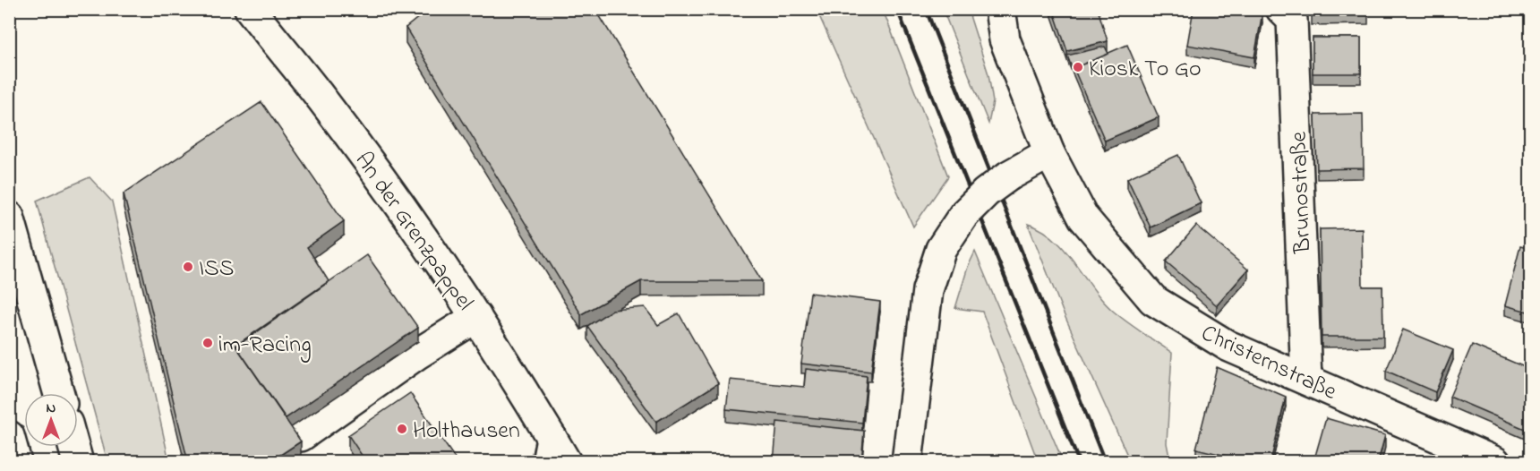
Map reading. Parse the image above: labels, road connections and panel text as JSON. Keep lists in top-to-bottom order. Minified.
{"streets":{"main road":["Brunostraße","An der Grenzpappel","Christernstraße"]},"crossings":[["Brunostraße","Christernstraße"]],"places":["Kiosk To Go","ISS","im-Racing","Holthausen"],"north":"top"}
